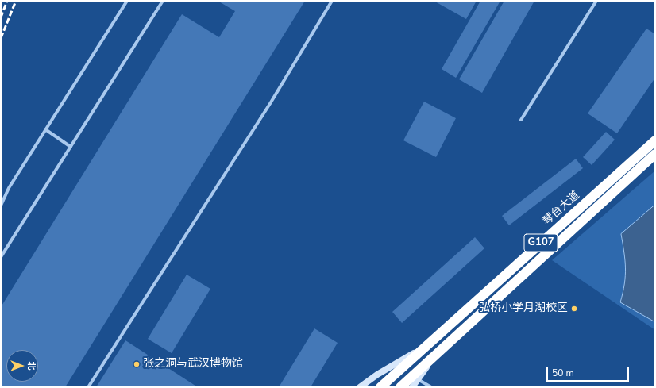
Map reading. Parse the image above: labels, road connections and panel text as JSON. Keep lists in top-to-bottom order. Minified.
{"streets":{"highway":["琴台大道","G107"]},"places":["弘桥小学月湖校区","张之洞与武汉博物馆"],"scale_bar":"50 m","north":"right"}
